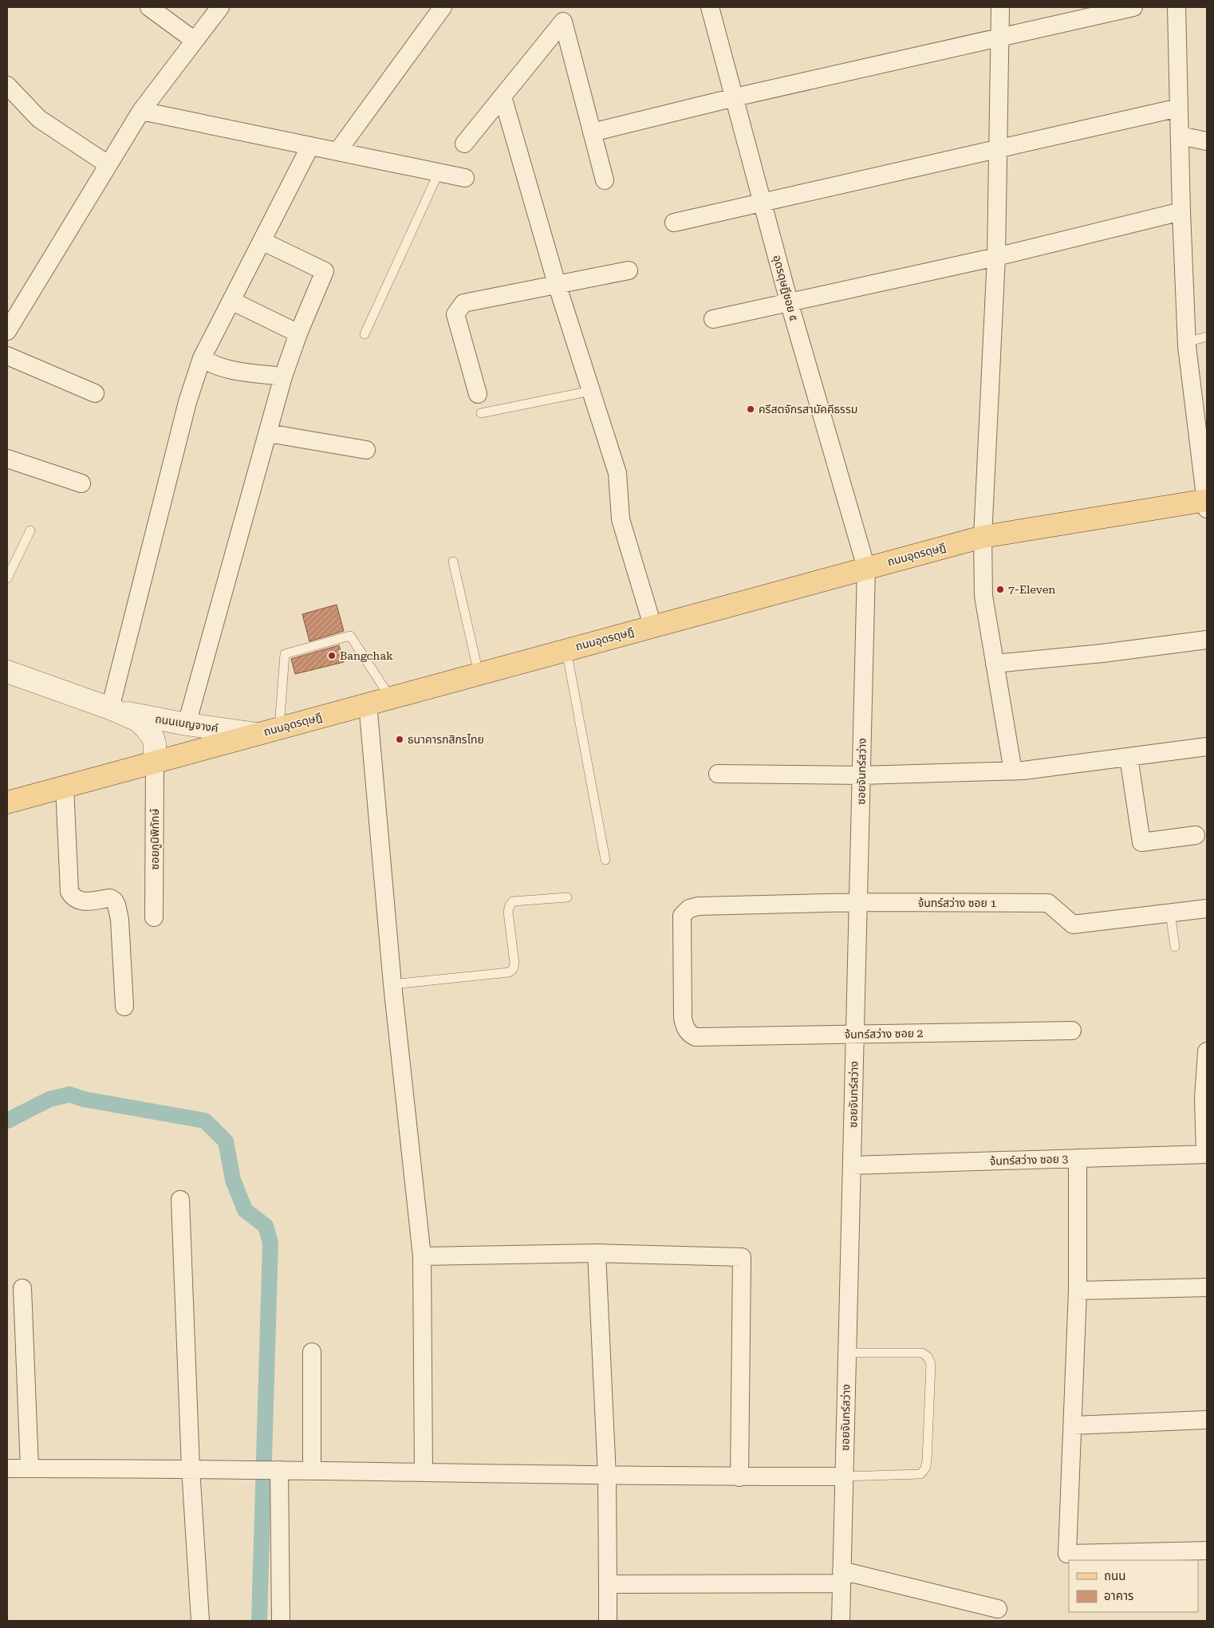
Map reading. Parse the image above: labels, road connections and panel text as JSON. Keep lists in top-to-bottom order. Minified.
{"streets":{"main road":["ถนนอุดรดุษฎี"],"street":["อุดรดุษฎีซอย ๕","ถนนเบญจางค์","ซอยจันทร์สว่าง","ซอยภูมิพิทักษ์","จ้นทร์สว่าง ซอย 1","จ้นทร์สว่าง ซอย 2","จ้นทร์สว่าง ซอย 3"]},"crossings":[["อุดรดุษฎีซอย ๕","ถนนอุดรดุษฎี"],["อุดรดุษฎีซอย ๕","ซอยจันทร์สว่าง"],["ถนนอุดรดุษฎี","ถนนเบญจางค์"],["ถนนอุดรดุษฎี","ซอยจันทร์สว่าง"],["ถนนอุดรดุษฎี","ซอยภูมิพิทักษ์"],["ถนนเบญจางค์","ซอยภูมิพิทักษ์"],["ซอยจันทร์สว่าง","จ้นทร์สว่าง ซอย 1"],["ซอยจันทร์สว่าง","จ้นทร์สว่าง ซอย 2"],["ซอยจันทร์สว่าง","จ้นทร์สว่าง ซอย 3"],["จ้นทร์สว่าง ซอย 1","จ้นทร์สว่าง ซอย 2"]],"places":["ครีสตจักรสามัคคีธรรม","7-Eleven","Bangchak","ธนาคารกสิกรไทย"],"legend":["ถนน","อาคาร"]}
